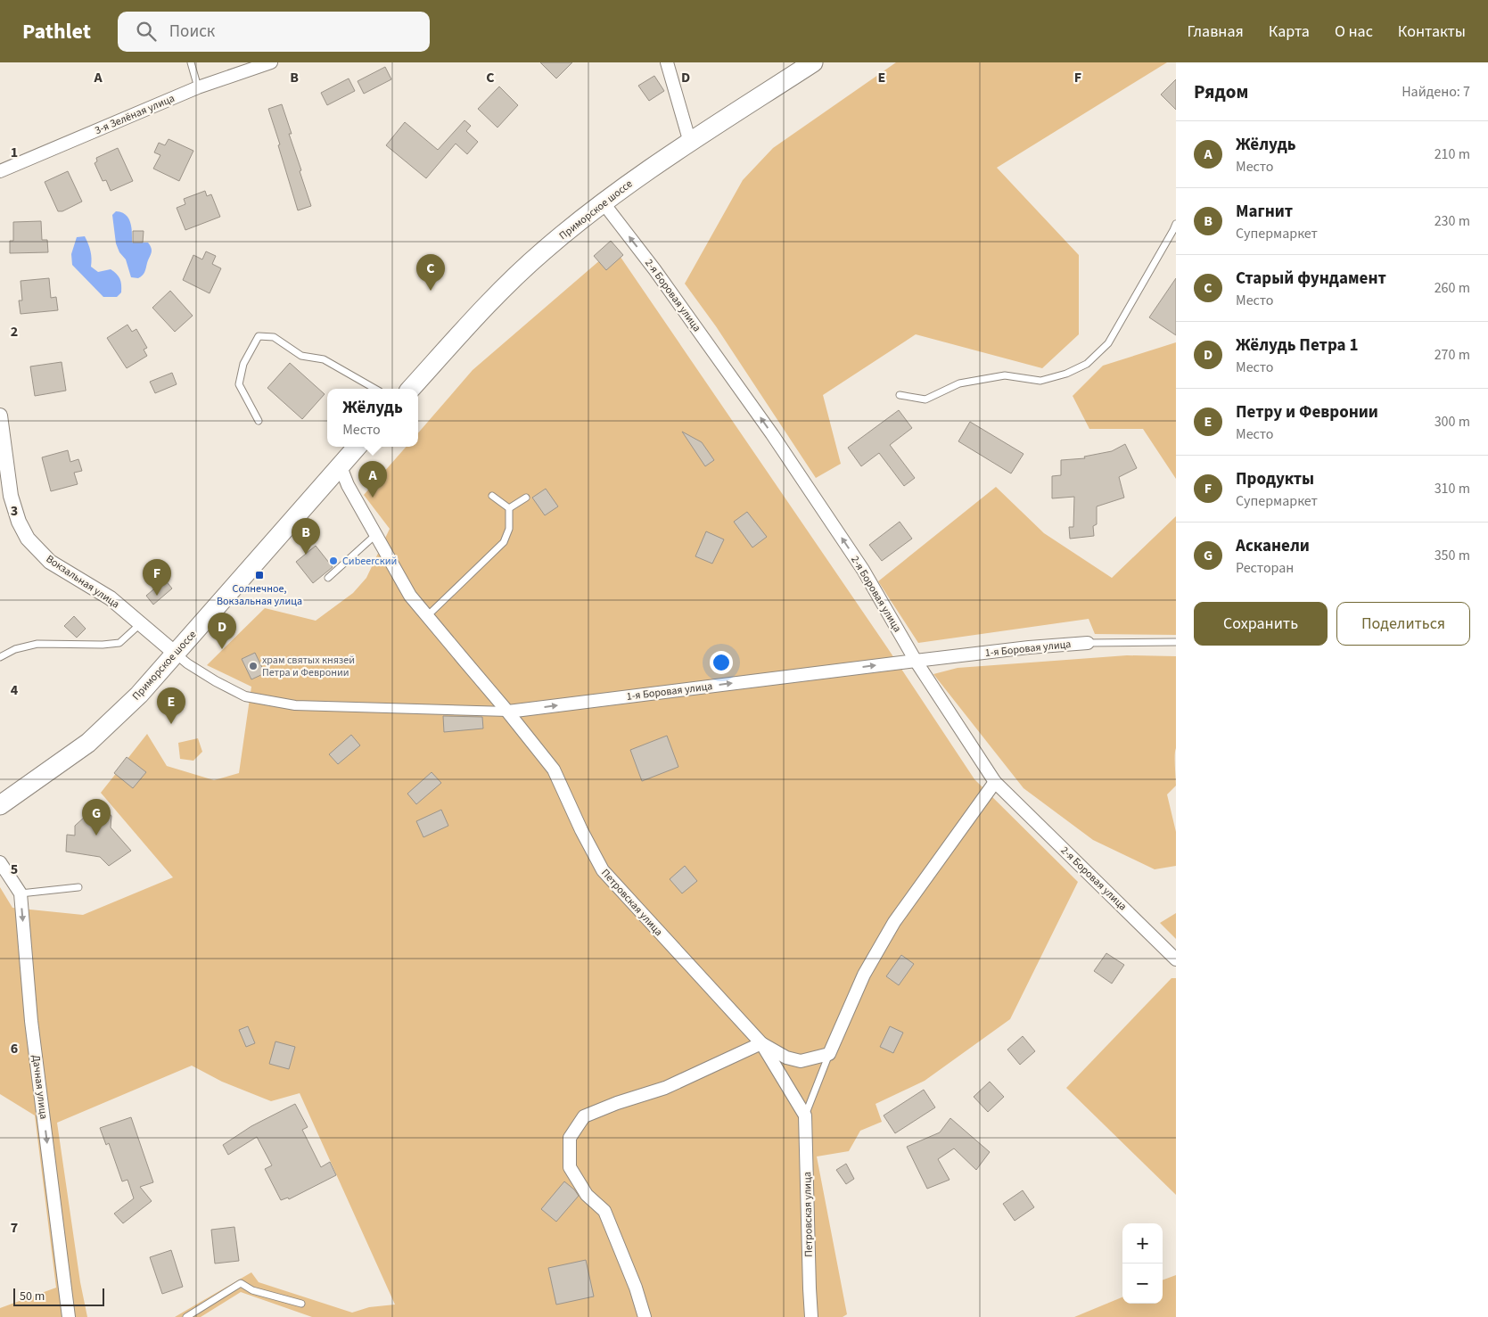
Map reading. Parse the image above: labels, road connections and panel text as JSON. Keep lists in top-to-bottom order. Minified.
{"streets":{"main road":["Приморское шоссе"],"street":["3-я Зелёная улица","2-я Боровая улица","Вокзальная улица","1-я Боровая улица","Петровская улица","Дачная улица"]},"crossings":[["Приморское шоссе","2-я Боровая улица"],["Приморское шоссе","Вокзальная улица"],["Приморское шоссе","1-я Боровая улица"],["Приморское шоссе","Петровская улица"],["2-я Боровая улица","1-я Боровая улица"],["Вокзальная улица","1-я Боровая улица"],["1-я Боровая улица","Петровская улица"]],"one_way":["2-я Боровая улица","1-я Боровая улица","Дачная улица"],"places":{"other":["Сиbeerский","храм святых князей Петра и Февронии"],"transit":["Солнечное, Вокзальная улица"]},"scale_bar":"50 m","page":{"header":"Pathlet","search":"Поиск","nav":["Главная","Карта","О нас","Контакты"],"heading":["Рядом","Найдено: 7"],"list":[{"mark":"A","name":"Жёлудь","note":"Место","value":"210 m"},{"mark":"B","name":"Магнит","note":"Супермаркет","value":"230 m"},{"mark":"C","name":"Старый фундамент","note":"Место","value":"260 m"},{"mark":"D","name":"Жёлудь Петра 1","note":"Место","value":"270 m"},{"mark":"E","name":"Петру и Февронии","note":"Место","value":"300 m"},{"mark":"F","name":"Продукты","note":"Супермаркет","value":"310 m"},{"mark":"G","name":"Асканели","note":"Ресторан","value":"350 m"}],"pins":["C","A","B","F","D","E","G"],"popup":["Жёлудь","Место"],"buttons":["Сохранить","Поделиться"],"map_buttons":["+","−"],"scale":"50 m"},"grid":{"columns":["A","B","C","D","E","F"],"rows":["1","2","3","4","5","6","7"]}}
